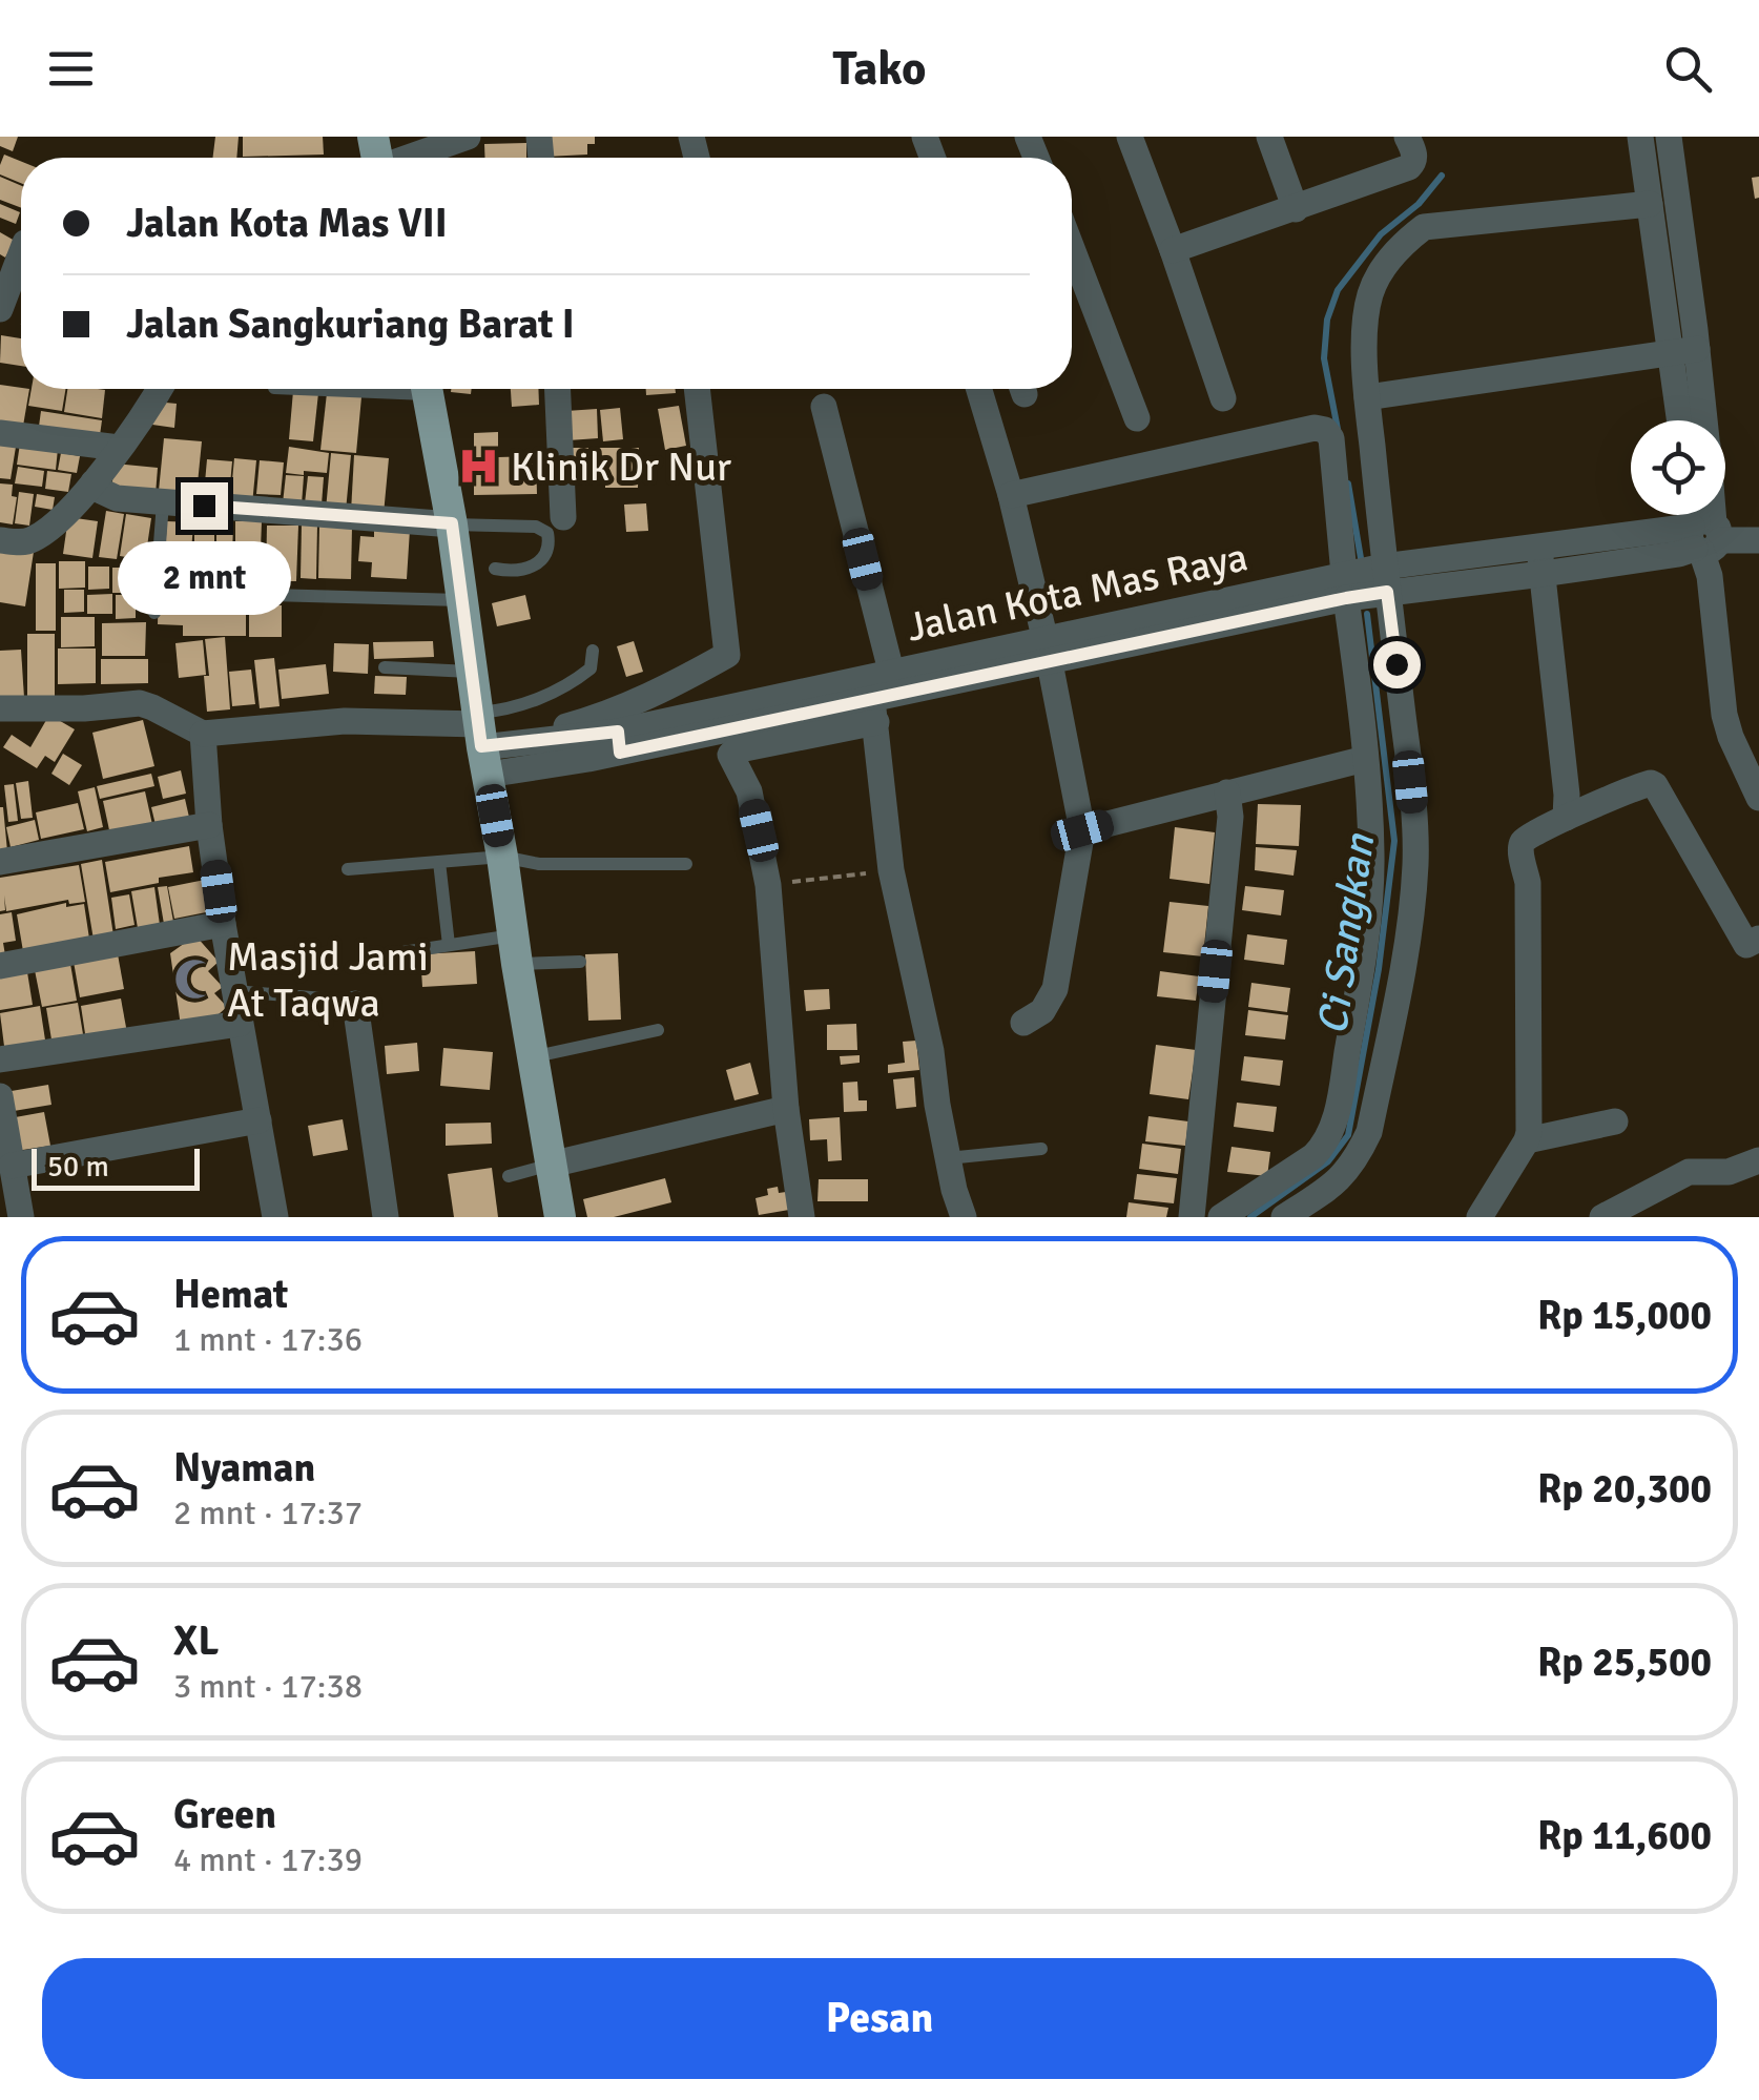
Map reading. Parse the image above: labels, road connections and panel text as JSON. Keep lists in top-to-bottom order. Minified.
{"streets":{"street":["Jalan Kota Mas Raya"]},"water":["Ci Sangkan"],"places":{"hospital":["Klinik Dr Nur"],"mosque":["Masjid Jami At Taqwa"]},"scale_bar":"50 m","page":{"header":"Tako","banner":["Jalan Kota Mas VII","Jalan Sangkuriang Barat I"],"bubble":"2 mnt","scale":"50 m","list":[{"name":"Hemat","note":"1 mnt · 17:36","value":"Rp 15,000"},{"name":"Nyaman","note":"2 mnt · 17:37","value":"Rp 20,300"},{"name":"XL","note":"3 mnt · 17:38","value":"Rp 25,500"},{"name":"Green","note":"4 mnt · 17:39","value":"Rp 11,600"}],"buttons":"Pesan"}}
